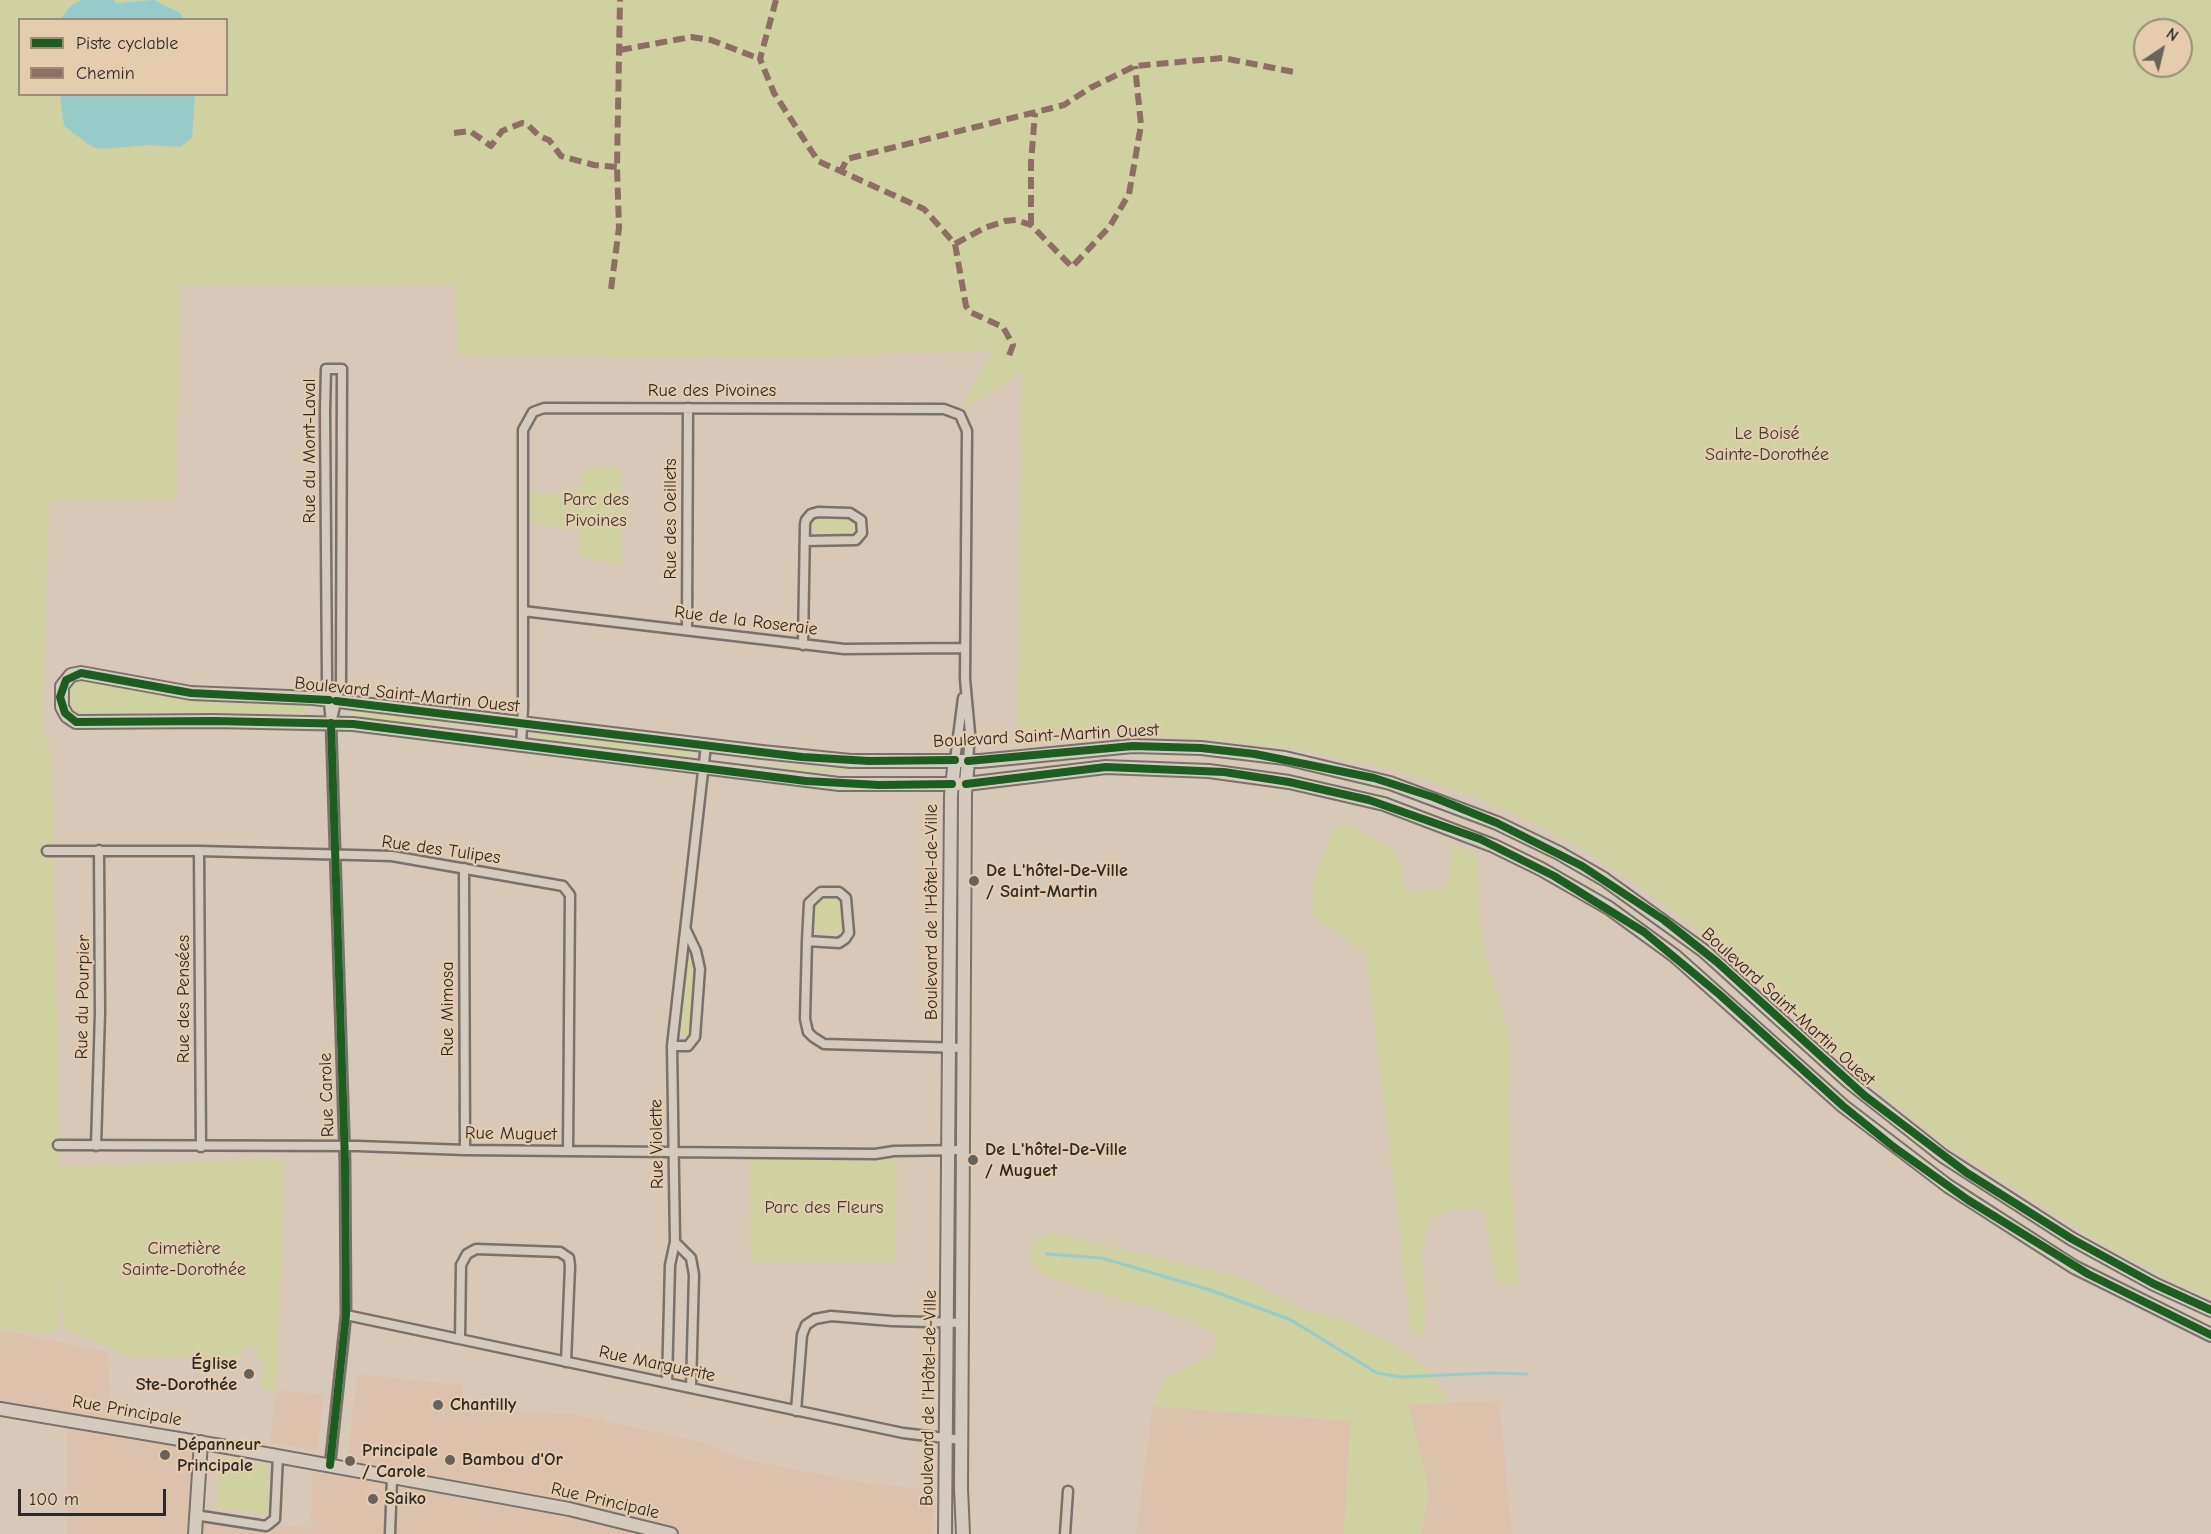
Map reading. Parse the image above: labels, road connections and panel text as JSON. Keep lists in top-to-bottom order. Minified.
{"streets":{"street":["Rue des Pivoines","Rue du Mont-Laval","Rue des Oeillets","Rue de la Roseraie","Boulevard Saint-Martin Ouest","Rue des Tulipes","Boulevard de l'Hôtel-de-Ville","Rue du Pourpier","Rue des Pensées","Rue Mimosa","Rue Carole","Rue Muguet","Rue Violette","Rue Marguerite","Rue Principale"]},"crossings":[["Rue des Pivoines","Rue des Oeillets"],["Rue des Pivoines","Rue de la Roseraie"],["Rue des Pivoines","Boulevard Saint-Martin Ouest"],["Rue des Pivoines","Boulevard de l'Hôtel-de-Ville"],["Rue du Mont-Laval","Boulevard Saint-Martin Ouest"],["Rue du Mont-Laval","Rue Carole"],["Rue des Oeillets","Rue de la Roseraie"],["Boulevard Saint-Martin Ouest","Boulevard de l'Hôtel-de-Ville"],["Boulevard Saint-Martin Ouest","Rue Carole"],["Boulevard Saint-Martin Ouest","Rue Violette"],["Rue des Tulipes","Rue du Pourpier"],["Rue des Tulipes","Rue des Pensées"],["Rue des Tulipes","Rue Mimosa"],["Rue des Tulipes","Rue Carole"],["Rue des Tulipes","Rue Muguet"],["Boulevard de l'Hôtel-de-Ville","Rue Muguet"],["Boulevard de l'Hôtel-de-Ville","Rue Marguerite"],["Rue du Pourpier","Rue Muguet"],["Rue des Pensées","Rue Muguet"],["Rue Mimosa","Rue Muguet"],["Rue Carole","Rue Muguet"],["Rue Carole","Rue Marguerite"],["Rue Carole","Rue Principale"],["Rue Muguet","Rue Violette"],["Rue Violette","Rue Marguerite"]],"parks":["Le Boisé Sainte-Dorothée","Parc des Pivoines","Parc des Fleurs","Cimetière Sainte-Dorothée"],"places":["De L'hôtel-De-Ville / Saint-Martin","De L'hôtel-De-Ville / Muguet","Église Ste-Dorothée","Chantilly","Dépanneur Principale","Bambou d'Or","Principale / Carole","Saiko"],"legend":["Piste cyclable","Chemin"],"scale_bar":"100 m","north":"top right"}
